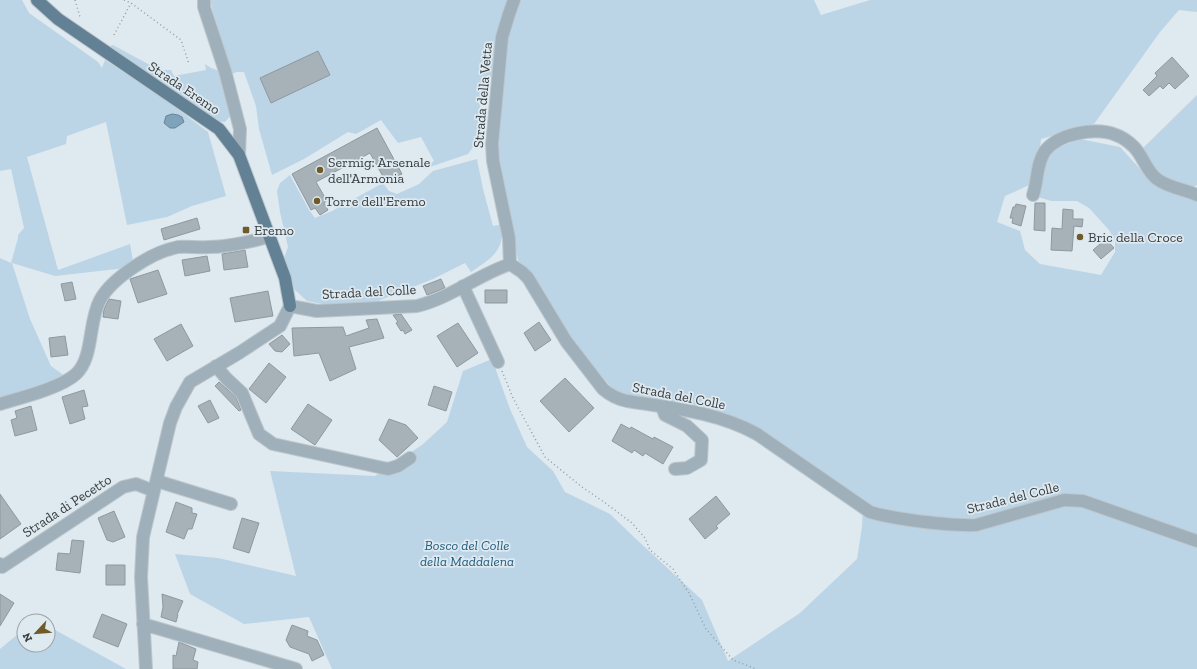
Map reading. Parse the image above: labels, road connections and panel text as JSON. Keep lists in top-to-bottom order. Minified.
{"streets":{"main road":["Strada Eremo"],"street":["Strada della Vetta","Strada del Colle","Strada di Pecetto"]},"crossings":[["Strada Eremo","Strada del Colle"],["Strada della Vetta","Strada del Colle"]],"parks":["Bosco del Colle della Maddalena"],"places":{"other":["Sermig: Arsenale dell'Armonia","Torre dell'Eremo","Bric della Croce"],"transit":["Eremo"]},"north":"bottom left"}
